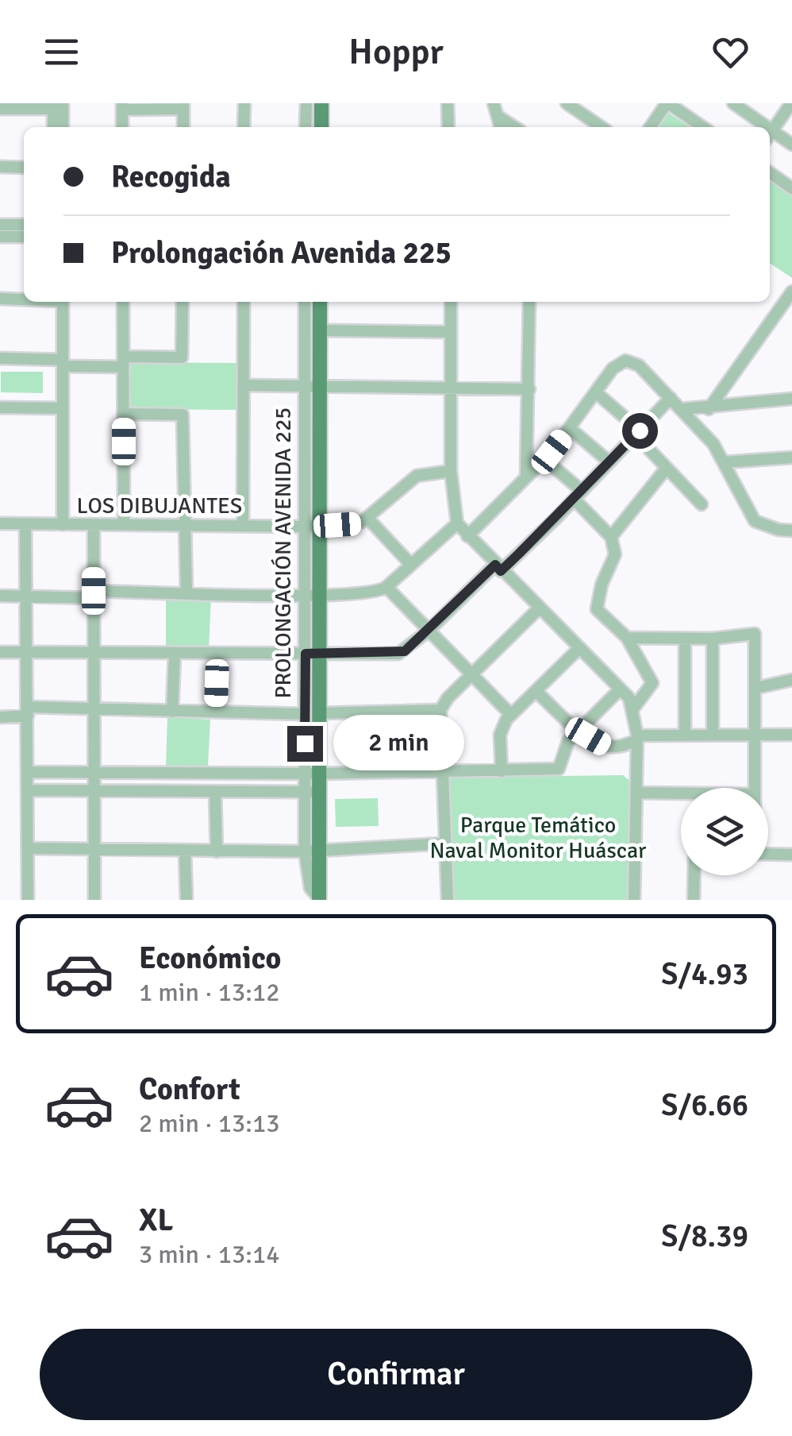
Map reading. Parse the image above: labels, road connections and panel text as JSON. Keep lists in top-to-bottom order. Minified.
{"streets":{"main road":["PROLONGACIÓN AVENIDA 225"],"street":["LOS DIBUJANTES"]},"crossings":[["LOS DIBUJANTES","PROLONGACIÓN AVENIDA 225"]],"parks":["Parque Temático Naval Monitor Huáscar"],"page":{"header":"Hoppr","banner":["Recogida","Prolongación Avenida 225"],"bubble":"2 min","list":[{"name":"Económico","note":"1 min · 13:12","value":"S/4.93"},{"name":"Confort","note":"2 min · 13:13","value":"S/6.66"},{"name":"XL","note":"3 min · 13:14","value":"S/8.39"}],"buttons":"Confirmar"}}
